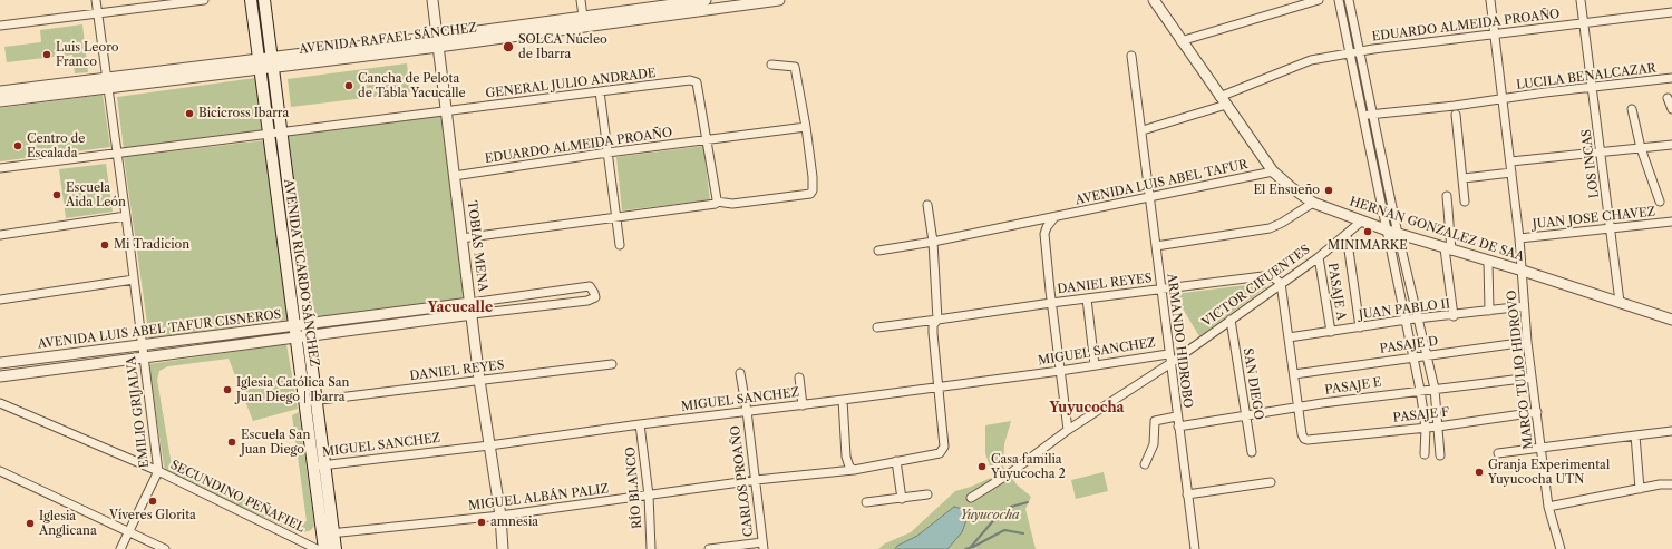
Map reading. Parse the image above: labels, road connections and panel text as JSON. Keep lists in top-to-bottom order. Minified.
{"streets":{"main road":["AVENIDA RICARDO SÁNCHEZ"],"street":["EDUARDO ALMEIDA PROAÑO","AVENIDA RAFAEL SÁNCHEZ","LUCILA BENALCAZAR","GENERAL JULIO ANDRADE","LOS INCAS","AVENIDA LUIS ABEL TAFUR","JUAN JOSE CHAVEZ","HERNAN GONZALEZ DE SAA","TOBIAS MENA","DANIEL REYES","VICTOR CIFUENTES","PASAJE A","JUAN PABLO II","AVENIDA LUIS ABEL TAFUR CISNEROS","ARMANDO HIDROBO","PASAJE D","MIGUEL SANCHEZ","MARCO TULIO HIDROVO","SAN DIEGO","PASAJE E","EMILIO GRIJALVA","PASAJE F","CARLOS PROAÑO","RÍO BLANCO","SECUNDINO PEÑAFIEL","MIGUEL ALBÁN PALIZ"]},"crossings":[["EDUARDO ALMEIDA PROAÑO","GENERAL JULIO ANDRADE"],["EDUARDO ALMEIDA PROAÑO","LOS INCAS"],["EDUARDO ALMEIDA PROAÑO","HERNAN GONZALEZ DE SAA"],["EDUARDO ALMEIDA PROAÑO","TOBIAS MENA"],["EDUARDO ALMEIDA PROAÑO","MARCO TULIO HIDROVO"],["AVENIDA RAFAEL SÁNCHEZ","TOBIAS MENA"],["AVENIDA RAFAEL SÁNCHEZ","AVENIDA RICARDO SÁNCHEZ"],["AVENIDA RAFAEL SÁNCHEZ","EMILIO GRIJALVA"],["LUCILA BENALCAZAR","LOS INCAS"],["LUCILA BENALCAZAR","MARCO TULIO HIDROVO"],["GENERAL JULIO ANDRADE","TOBIAS MENA"],["GENERAL JULIO ANDRADE","AVENIDA RICARDO SÁNCHEZ"],["GENERAL JULIO ANDRADE","EMILIO GRIJALVA"],["LOS INCAS","JUAN JOSE CHAVEZ"],["LOS INCAS","HERNAN GONZALEZ DE SAA"],["AVENIDA LUIS ABEL TAFUR","HERNAN GONZALEZ DE SAA"],["AVENIDA LUIS ABEL TAFUR","ARMANDO HIDROBO"],["JUAN JOSE CHAVEZ","MARCO TULIO HIDROVO"],["HERNAN GONZALEZ DE SAA","VICTOR CIFUENTES"],["HERNAN GONZALEZ DE SAA","MARCO TULIO HIDROVO"],["TOBIAS MENA","DANIEL REYES"],["TOBIAS MENA","AVENIDA LUIS ABEL TAFUR CISNEROS"],["TOBIAS MENA","MIGUEL SANCHEZ"],["TOBIAS MENA","MIGUEL ALBÁN PALIZ"],["AVENIDA RICARDO SÁNCHEZ","DANIEL REYES"],["AVENIDA RICARDO SÁNCHEZ","AVENIDA LUIS ABEL TAFUR CISNEROS"],["AVENIDA RICARDO SÁNCHEZ","MIGUEL SANCHEZ"],["AVENIDA RICARDO SÁNCHEZ","MIGUEL ALBÁN PALIZ"],["DANIEL REYES","VICTOR CIFUENTES"],["DANIEL REYES","ARMANDO HIDROBO"],["VICTOR CIFUENTES","PASAJE A"],["VICTOR CIFUENTES","ARMANDO HIDROBO"],["VICTOR CIFUENTES","SAN DIEGO"],["PASAJE A","JUAN PABLO II"],["JUAN PABLO II","MARCO TULIO HIDROVO"],["AVENIDA LUIS ABEL TAFUR CISNEROS","EMILIO GRIJALVA"],["ARMANDO HIDROBO","MIGUEL SANCHEZ"],["ARMANDO HIDROBO","PASAJE E"],["PASAJE D","MARCO TULIO HIDROVO"],["MIGUEL SANCHEZ","CARLOS PROAÑO"],["MIGUEL SANCHEZ","RÍO BLANCO"],["MIGUEL SANCHEZ","MIGUEL ALBÁN PALIZ"],["MARCO TULIO HIDROVO","PASAJE E"],["MARCO TULIO HIDROVO","PASAJE F"],["SAN DIEGO","PASAJE E"],["PASAJE E","PASAJE F"],["EMILIO GRIJALVA","SECUNDINO PEÑAFIEL"],["CARLOS PROAÑO","MIGUEL ALBÁN PALIZ"],["RÍO BLANCO","MIGUEL ALBÁN PALIZ"]],"districts":["Yacucalle","Yuyucocha"],"parks":["Yuyucocha"],"places":["SOLCA Núcleo de Ibarra","Luis Leoro Franco","Cancha de Pelota de Tabla Yacucalle","Bicicross Ibarra","Centro de Escalada","El Ensueño","Escuela Aida León","MINIMARKE","Mi Tradicion","Iglesia Católica San Juan Diego | Ibarra","Escuela San Juan Diego","Casa familia Yuyucocha 2","Granja Experimental Yuyucocha UTN","Víveres Glorita","amnesia","Iglesia Anglicana"]}
